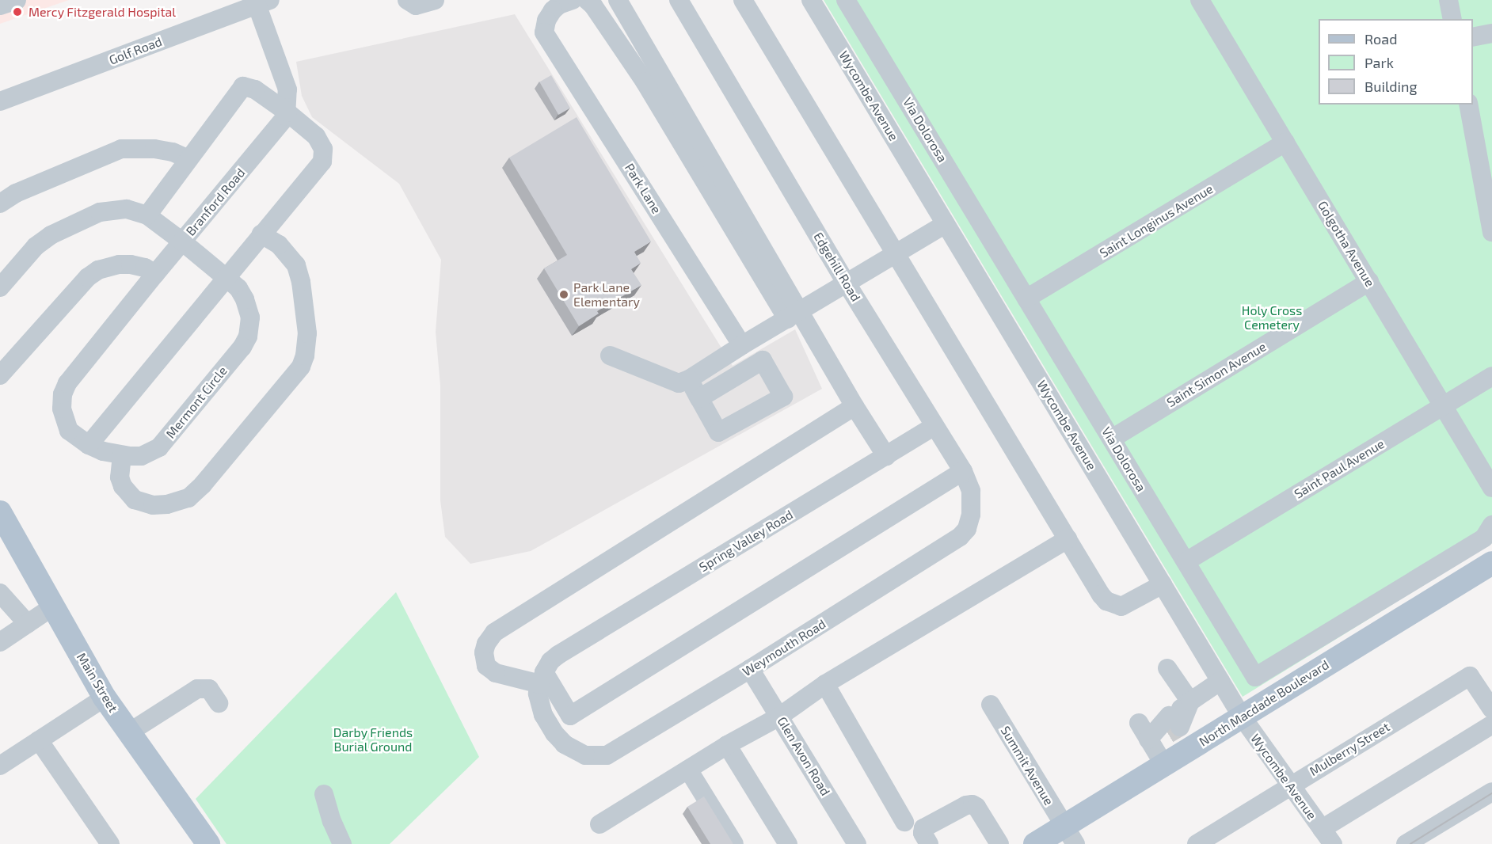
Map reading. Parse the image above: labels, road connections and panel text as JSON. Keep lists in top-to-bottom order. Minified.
{"streets":{"main road":["Main Street","North Macdade Boulevard"],"street":["Golf Road","Wycombe Avenue","Via Dolorosa","Park Lane","Branford Road","Saint Longinus Avenue","Golgotha Avenue","Edgehill Road","Saint Simon Avenue","Mermont Circle","Saint Paul Avenue","Spring Valley Road","Weymouth Road","Mulberry Street","Glen Avon Road","Summit Avenue"]},"crossings":[["Wycombe Avenue","North Macdade Boulevard"],["Wycombe Avenue","Mulberry Street"],["Via Dolorosa","Saint Longinus Avenue"],["Via Dolorosa","Saint Simon Avenue"],["Via Dolorosa","Saint Paul Avenue"],["Branford Road","Mermont Circle"],["Saint Longinus Avenue","Golgotha Avenue"],["Golgotha Avenue","Saint Simon Avenue"],["Golgotha Avenue","Saint Paul Avenue"],["Edgehill Road","Spring Valley Road"],["Edgehill Road","Weymouth Road"],["Spring Valley Road","Weymouth Road"],["Weymouth Road","Glen Avon Road"],["North Macdade Boulevard","Summit Avenue"]],"parks":["Holy Cross Cemetery","Darby Friends Burial Ground"],"places":["Mercy Fitzgerald Hospital","Park Lane Elementary"],"legend":["Road","Park","Building"]}
